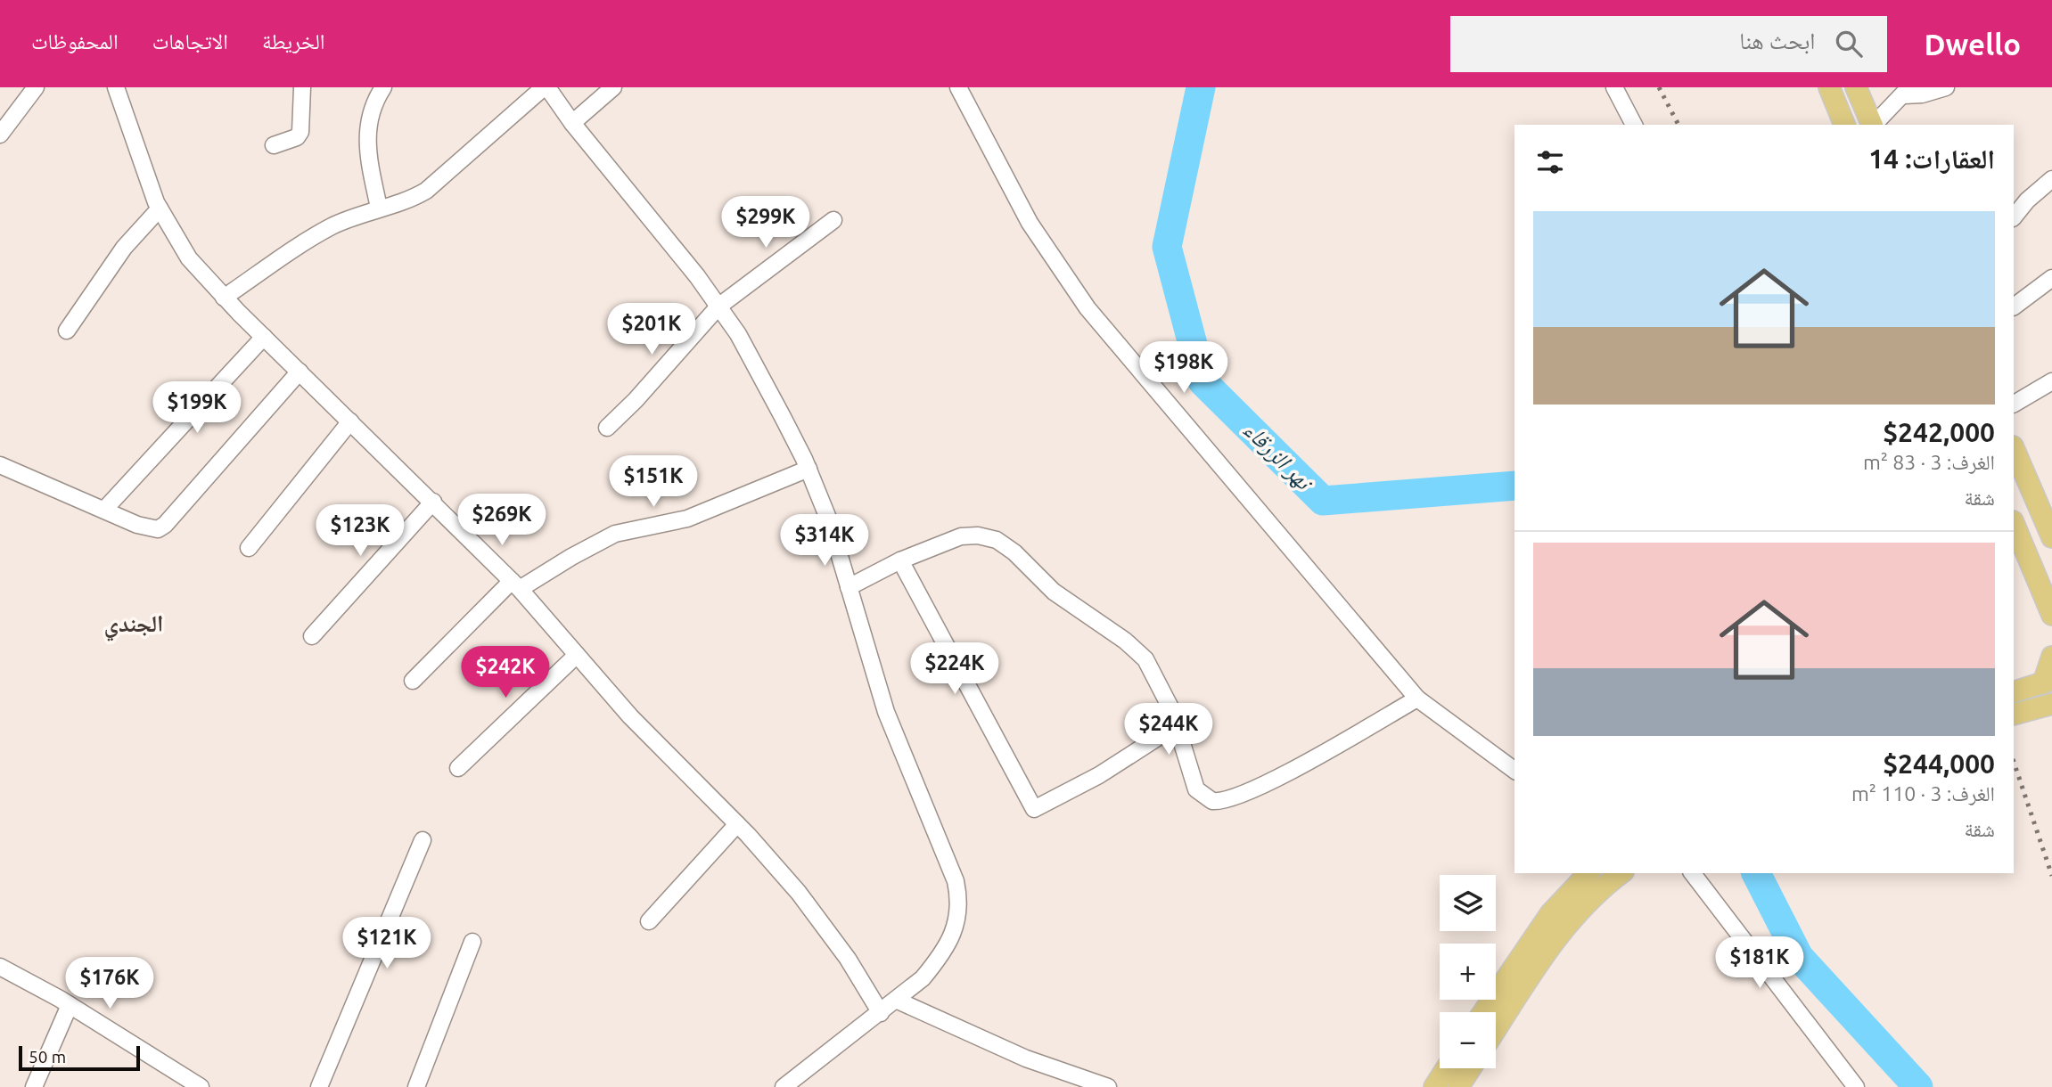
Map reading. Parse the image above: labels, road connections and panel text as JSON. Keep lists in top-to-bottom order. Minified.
{"districts":["الجندي"],"water":["نهر الزرقاء"],"scale_bar":"50 m","page":{"header":"Dwello","search":"ابحث هنا","nav":["الخريطة","الاتجاهات","المحفوظات"],"heading":"العقارات: 14","price":["$299K","$201K","$198K","$199K","$151K","$269K","$123K","$314K","$224K","$242K","$244K","$121K","$181K","$176K"],"list":[{"name":"$242,000","note":"الغرف: 3 · 83 m² · شقة"},{"name":"$244,000","note":"الغرف: 3 · 110 m² · شقة"}],"map_buttons":["+","−"],"scale":"50 m"}}
